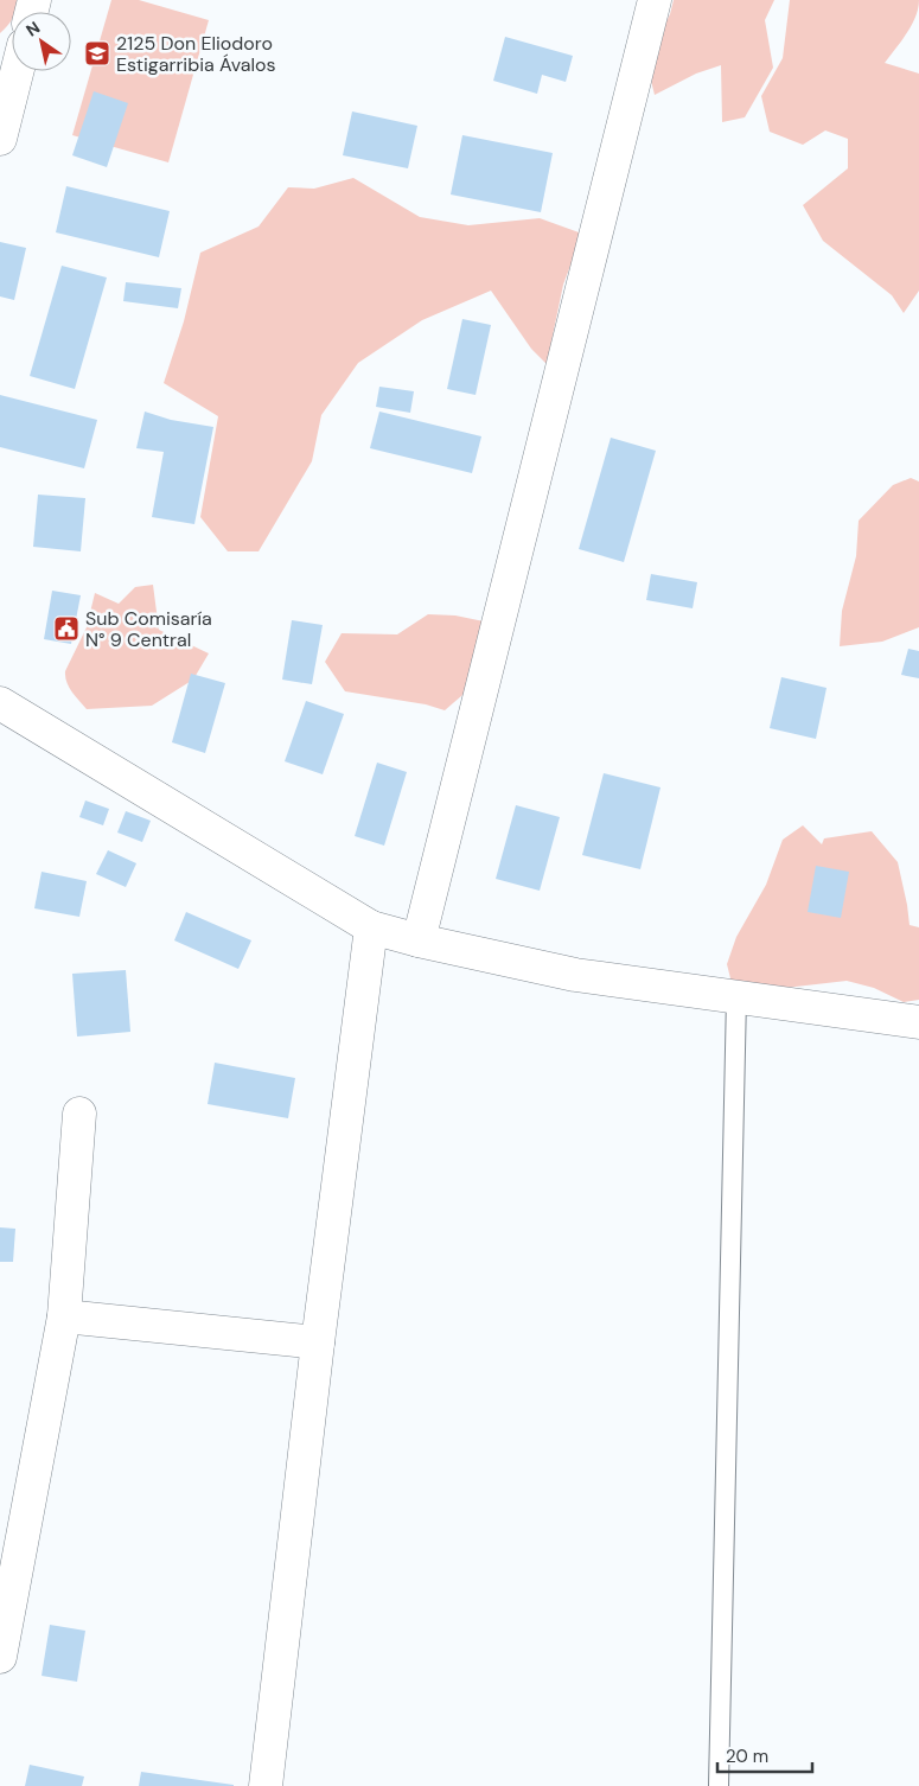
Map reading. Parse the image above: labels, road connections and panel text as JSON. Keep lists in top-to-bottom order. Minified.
{"places":{"school or university":["2125 Don Eliodoro Estigarribia Ávalos"],"public building":["Sub Comisaría N° 9 Central"]},"scale_bar":"20 m","north":"top left"}
